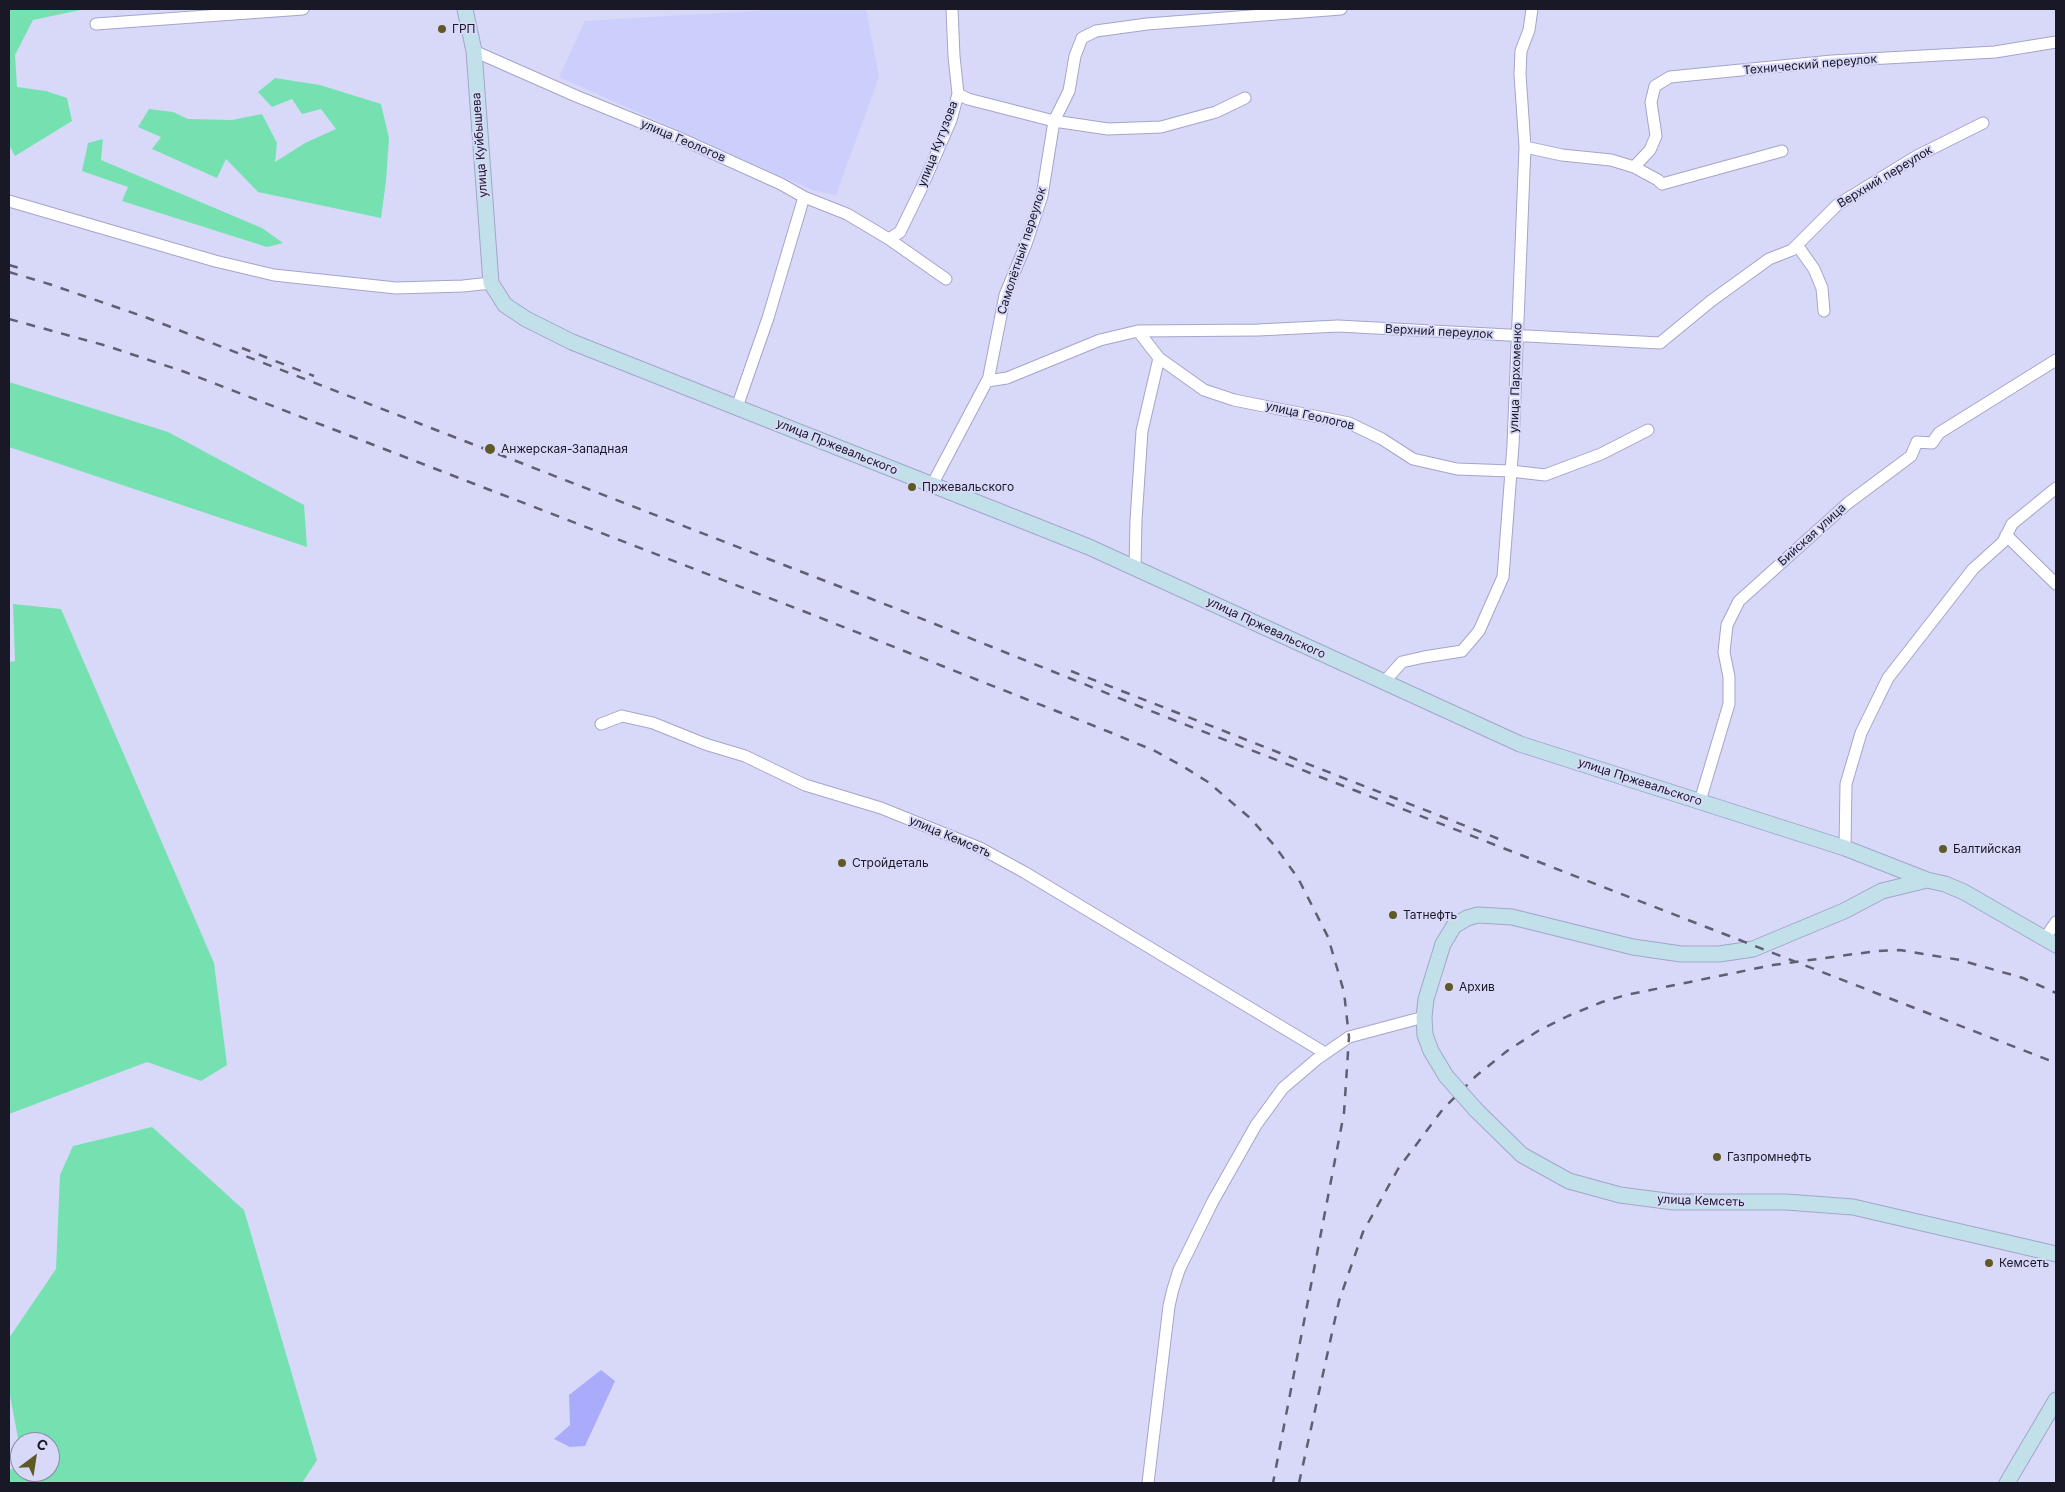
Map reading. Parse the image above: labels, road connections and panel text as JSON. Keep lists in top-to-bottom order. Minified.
{"streets":{"street":["Технический переулок","улица Геологов","улица Кутузова","улица Куйбышева","Верхний переулок","Самолётный переулок","улица Пархоменко","улица Пржевальского","Бийская улица","улица Кемсеть"]},"crossings":[["улица Геологов","улица Кутузова"],["улица Геологов","улица Куйбышева"],["улица Геологов","Верхний переулок"],["улица Геологов","улица Пархоменко"],["улица Куйбышева","улица Пржевальского"],["Верхний переулок","улица Пархоменко"],["Самолётный переулок","улица Пржевальского"],["улица Пархоменко","улица Пржевальского"],["улица Пржевальского","Бийская улица"],["улица Пржевальского","улица Кемсеть"]],"places":["ГРП","Анжерская-Западная","Пржевальского","Балтийская","Стройдеталь","Татнефть","Архив","Газпромнефть","Кемсеть"],"north":"top right"}
